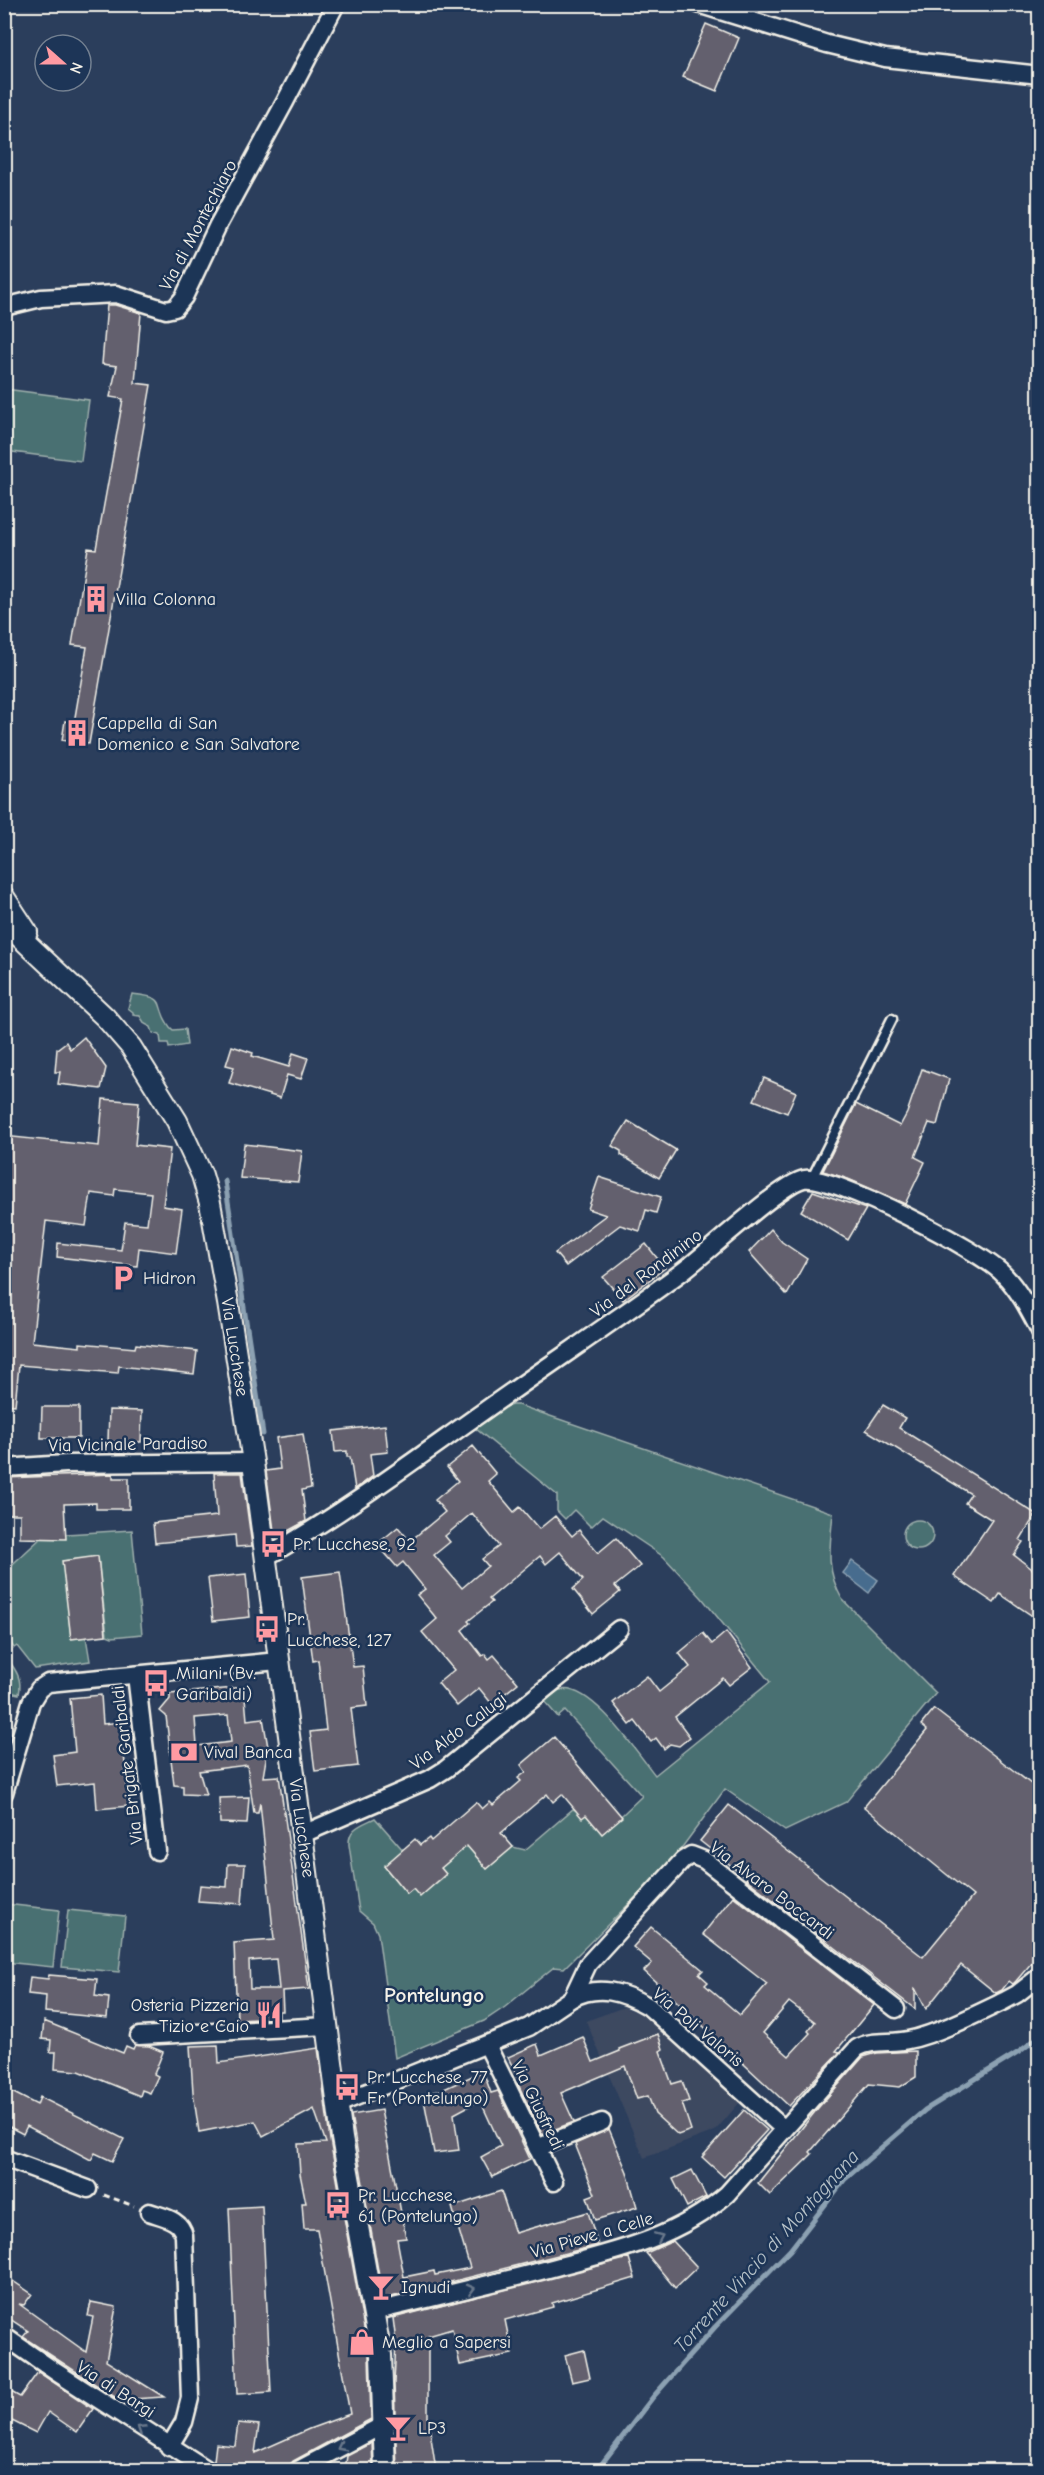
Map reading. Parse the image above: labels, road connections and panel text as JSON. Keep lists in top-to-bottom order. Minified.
{"streets":{"street":["Via di Montechiaro","Via del Rondinino","Via Lucchese","Via Vicinale Paradiso","Via Aldo Calugi","Via Brigate Garibaldi","Via Alvaro Boccardi","Via Poli Valoris","Via Giusfredi","Via Pieve a Celle","Via di Bargi"]},"crossings":[["Via del Rondinino","Via Lucchese"],["Via Lucchese","Via Vicinale Paradiso"],["Via Lucchese","Via Aldo Calugi"],["Via Lucchese","Via Pieve a Celle"],["Via Alvaro Boccardi","Via Poli Valoris"],["Via Poli Valoris","Via Pieve a Celle"]],"one_way":["Via Pieve a Celle","Via di Bargi"],"districts":["Pontelungo"],"water":["Torrente Vincio di Montagnana"],"places":{"building":["Villa Colonna","Cappella di San Domenico e San Salvatore"],"parking":["Hidron"],"bus stop":["Pr. Lucchese, 92","Pr. Lucchese, 127","Milani (Bv. Garibaldi)","Pr. Lucchese, 77 Fr. (Pontelungo)","Pr. Lucchese, 61 (Pontelungo)"],"bank":["Vival Banca"],"restaurant":["Osteria Pizzeria Tizio e Caio"],"bar":["Ignudi","LP3"],"shop":["Meglio a Sapersi"]},"north":"right"}
